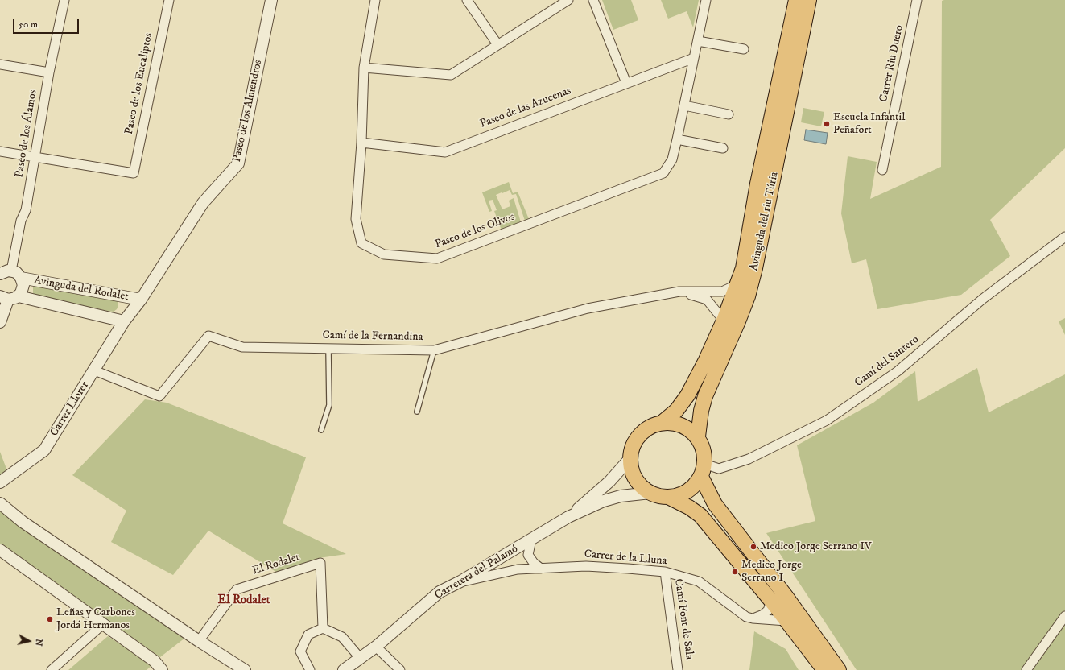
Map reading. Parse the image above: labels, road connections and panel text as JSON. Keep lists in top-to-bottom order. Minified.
{"streets":{"main road":["Avinguda del riu Túria"],"street":["Carrer Riu Duero","Paseo de los Eucaliptos","Paseo de las Azucenas","Paseo de los Almendros","Paseo de los Álamos","Paseo de los Olivos","Avinguda del Rodalet","Camí de la Fernandina","Camí del Santero","Carrer Llorer","Carrer de la Lluna","El Rodalet","Carretera del Palamó","Camí Font de Sala"]},"crossings":[["Paseo de los Eucaliptos","Paseo de los Álamos"],["Paseo de las Azucenas","Paseo de los Olivos"],["Paseo de los Almendros","Avinguda del Rodalet"],["Paseo de los Almendros","Carrer Llorer"],["Avinguda del riu Túria","Camí de la Fernandina"],["Avinguda del riu Túria","Camí del Santero"],["Avinguda del riu Túria","Carretera del Palamó"],["Avinguda del Rodalet","Carrer Llorer"],["Camí de la Fernandina","Carrer Llorer"],["Camí del Santero","Carretera del Palamó"],["Carrer de la Lluna","Carretera del Palamó"],["Carrer de la Lluna","Camí Font de Sala"]],"districts":["El Rodalet"],"places":["Escuela Infantil Peñafort","Medico Jorge Serrano IV","Medico Jorge Serrano I","Leñas y Carbones Jordá Hermanos"],"scale_bar":"50 m","north":"right"}
